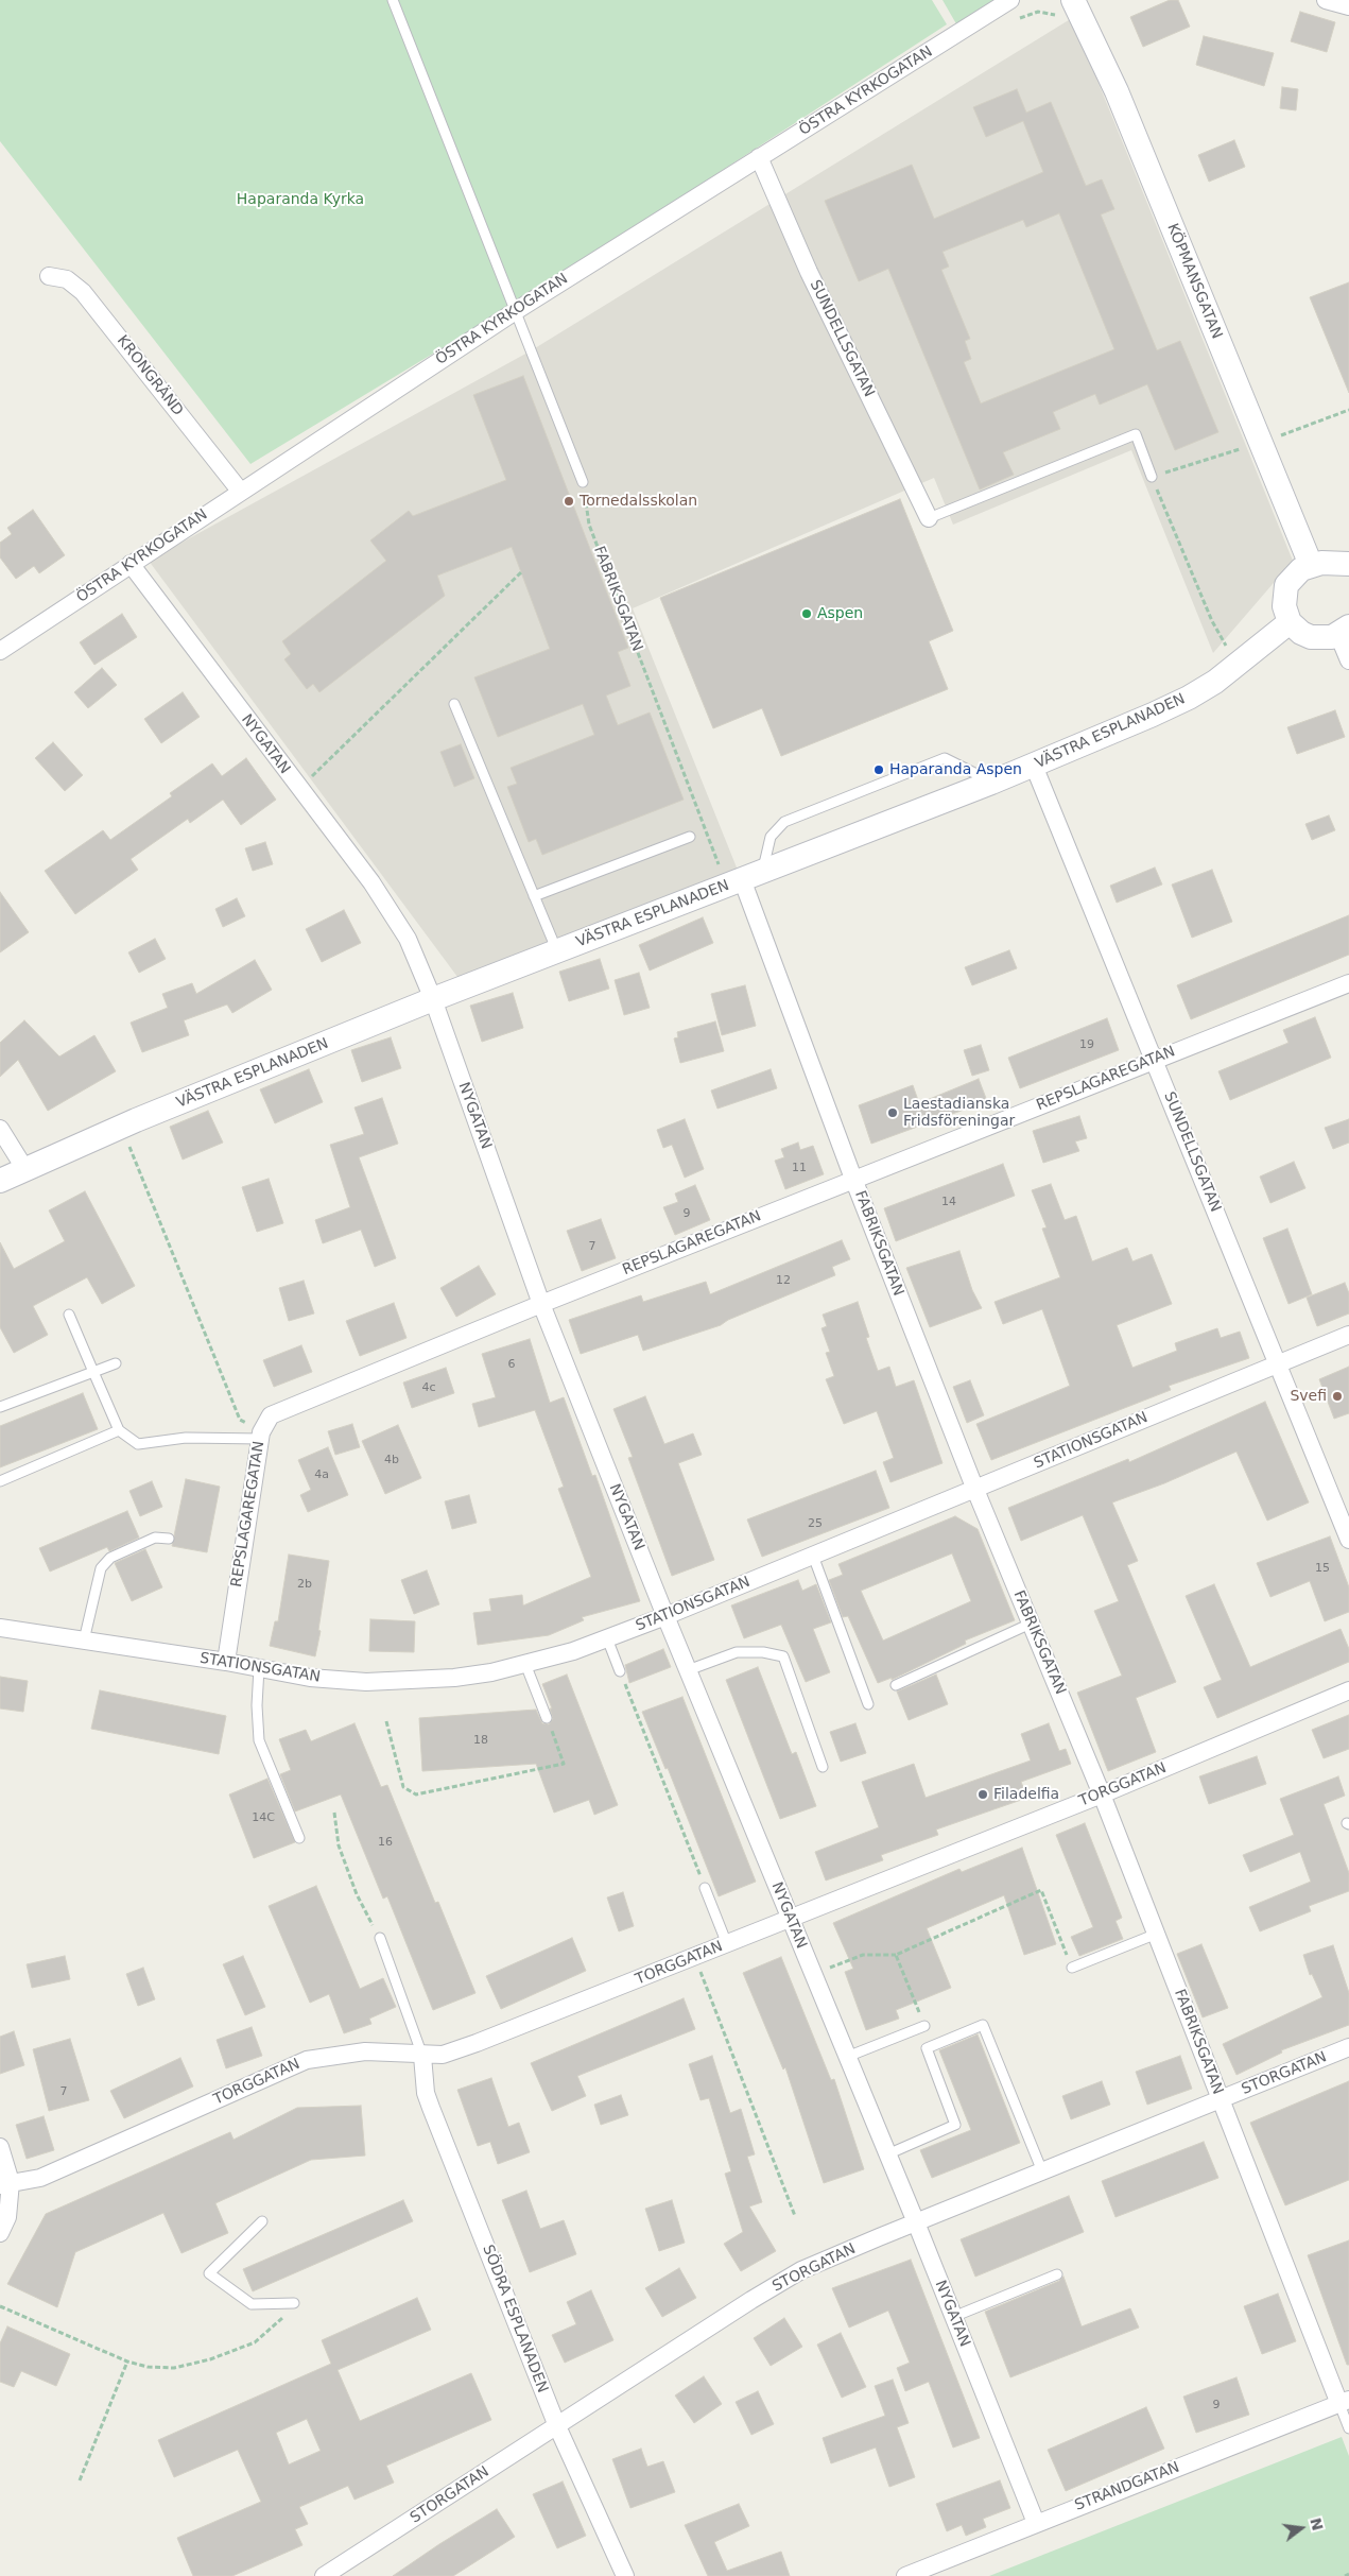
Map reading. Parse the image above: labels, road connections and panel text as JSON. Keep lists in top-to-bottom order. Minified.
{"streets":{"street":["ÖSTRA KYRKOGATAN","KÖPMANSGATAN","SUNDELLSGATAN","KRONGRÄND","FABRIKSGATAN","VÄSTRA ESPLANADEN","NYGATAN","REPSLAGAREGATAN","STATIONSGATAN","TORGGATAN","STORGATAN","SÖDRA ESPLANADEN","STRANDGATAN"]},"crossings":[["ÖSTRA KYRKOGATAN","SUNDELLSGATAN"],["ÖSTRA KYRKOGATAN","KRONGRÄND"],["ÖSTRA KYRKOGATAN","NYGATAN"],["SUNDELLSGATAN","VÄSTRA ESPLANADEN"],["SUNDELLSGATAN","REPSLAGAREGATAN"],["SUNDELLSGATAN","STATIONSGATAN"],["FABRIKSGATAN","VÄSTRA ESPLANADEN"],["FABRIKSGATAN","REPSLAGAREGATAN"],["FABRIKSGATAN","STATIONSGATAN"],["FABRIKSGATAN","TORGGATAN"],["FABRIKSGATAN","STORGATAN"],["FABRIKSGATAN","STRANDGATAN"],["VÄSTRA ESPLANADEN","NYGATAN"],["NYGATAN","REPSLAGAREGATAN"],["NYGATAN","STATIONSGATAN"],["NYGATAN","TORGGATAN"],["NYGATAN","STORGATAN"],["NYGATAN","STRANDGATAN"],["REPSLAGAREGATAN","STATIONSGATAN"],["TORGGATAN","SÖDRA ESPLANADEN"],["STORGATAN","SÖDRA ESPLANADEN"]],"parks":["Haparanda Kyrka"],"places":["Tornedalsskolan","Aspen","Haparanda Aspen","Laestadianska Fridsföreningar","Svefi","Filadelfia"],"house_numbers":["19","11","14","9","7","12","6","4c","4b","4a","25","15","2b","18","14C","16","7","9"],"north":"right"}
